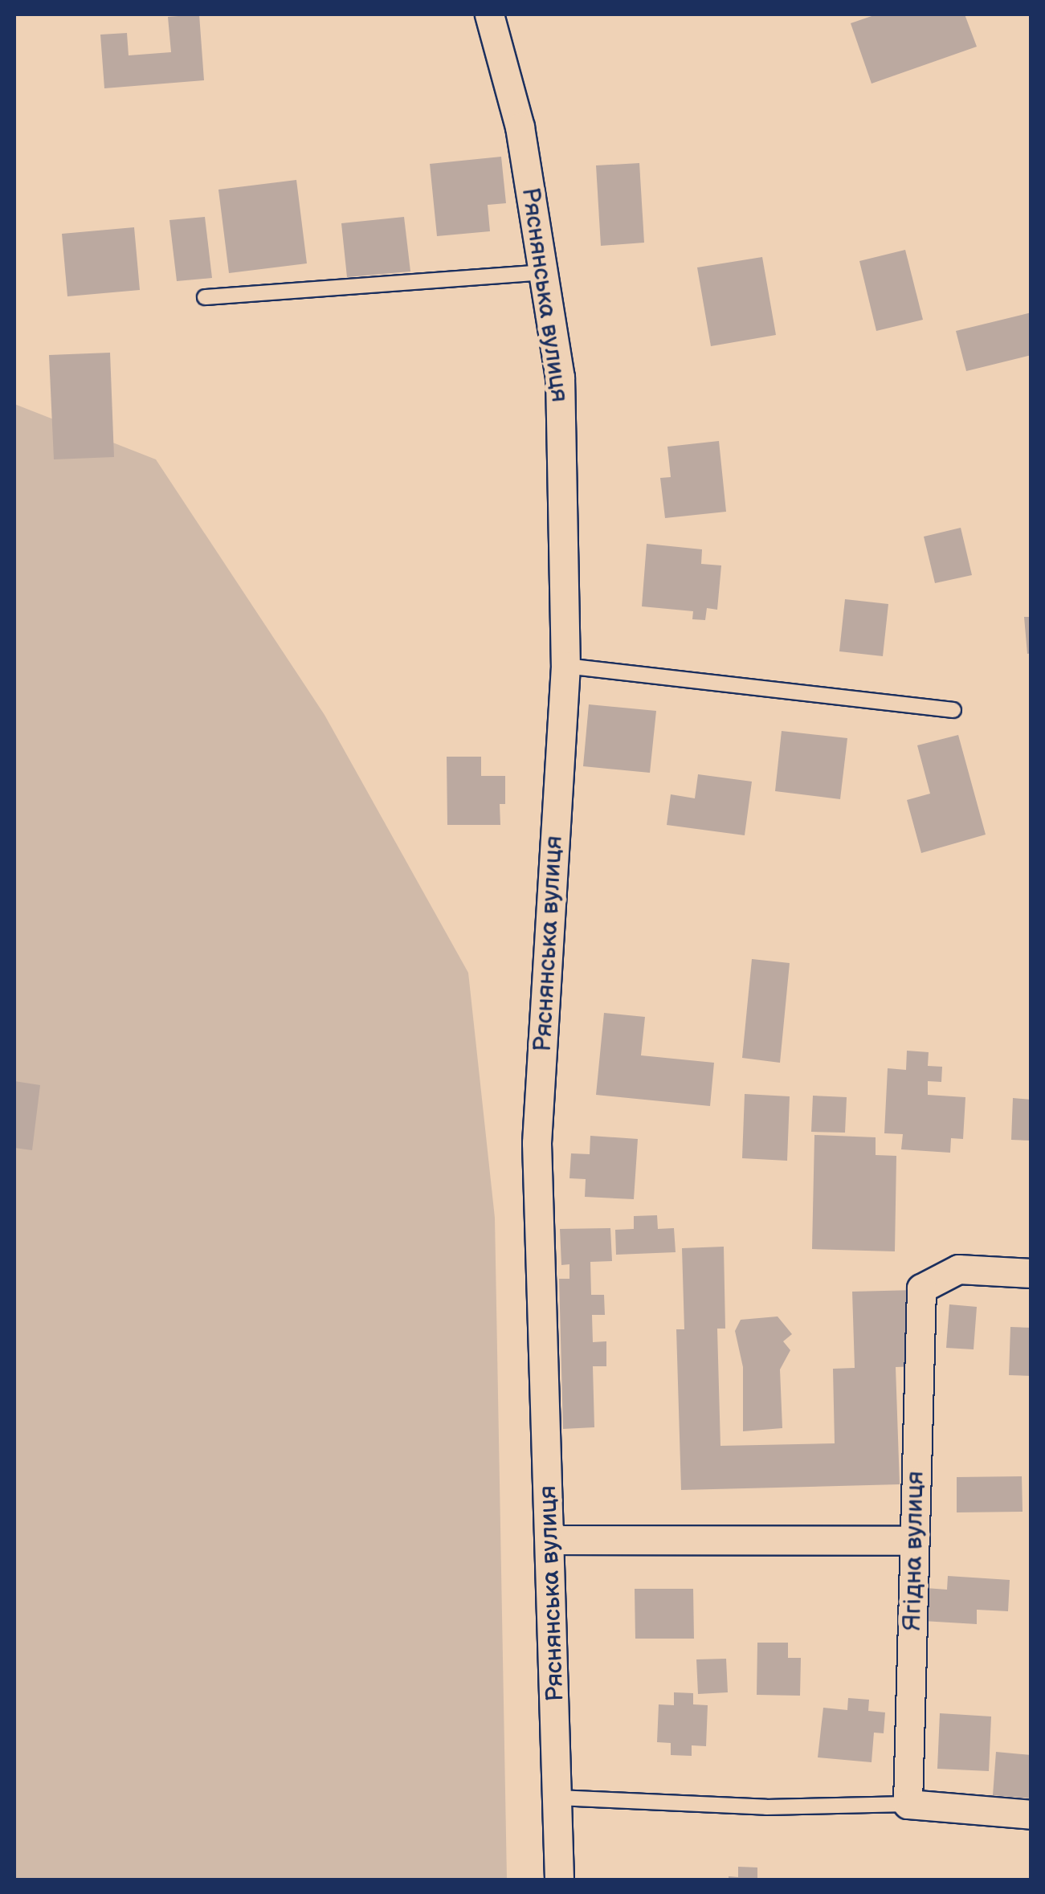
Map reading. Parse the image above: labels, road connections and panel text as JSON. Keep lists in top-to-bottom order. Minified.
{"streets":{"street":["Ряснянська вулиця","Ягідна вулиця"]}}
